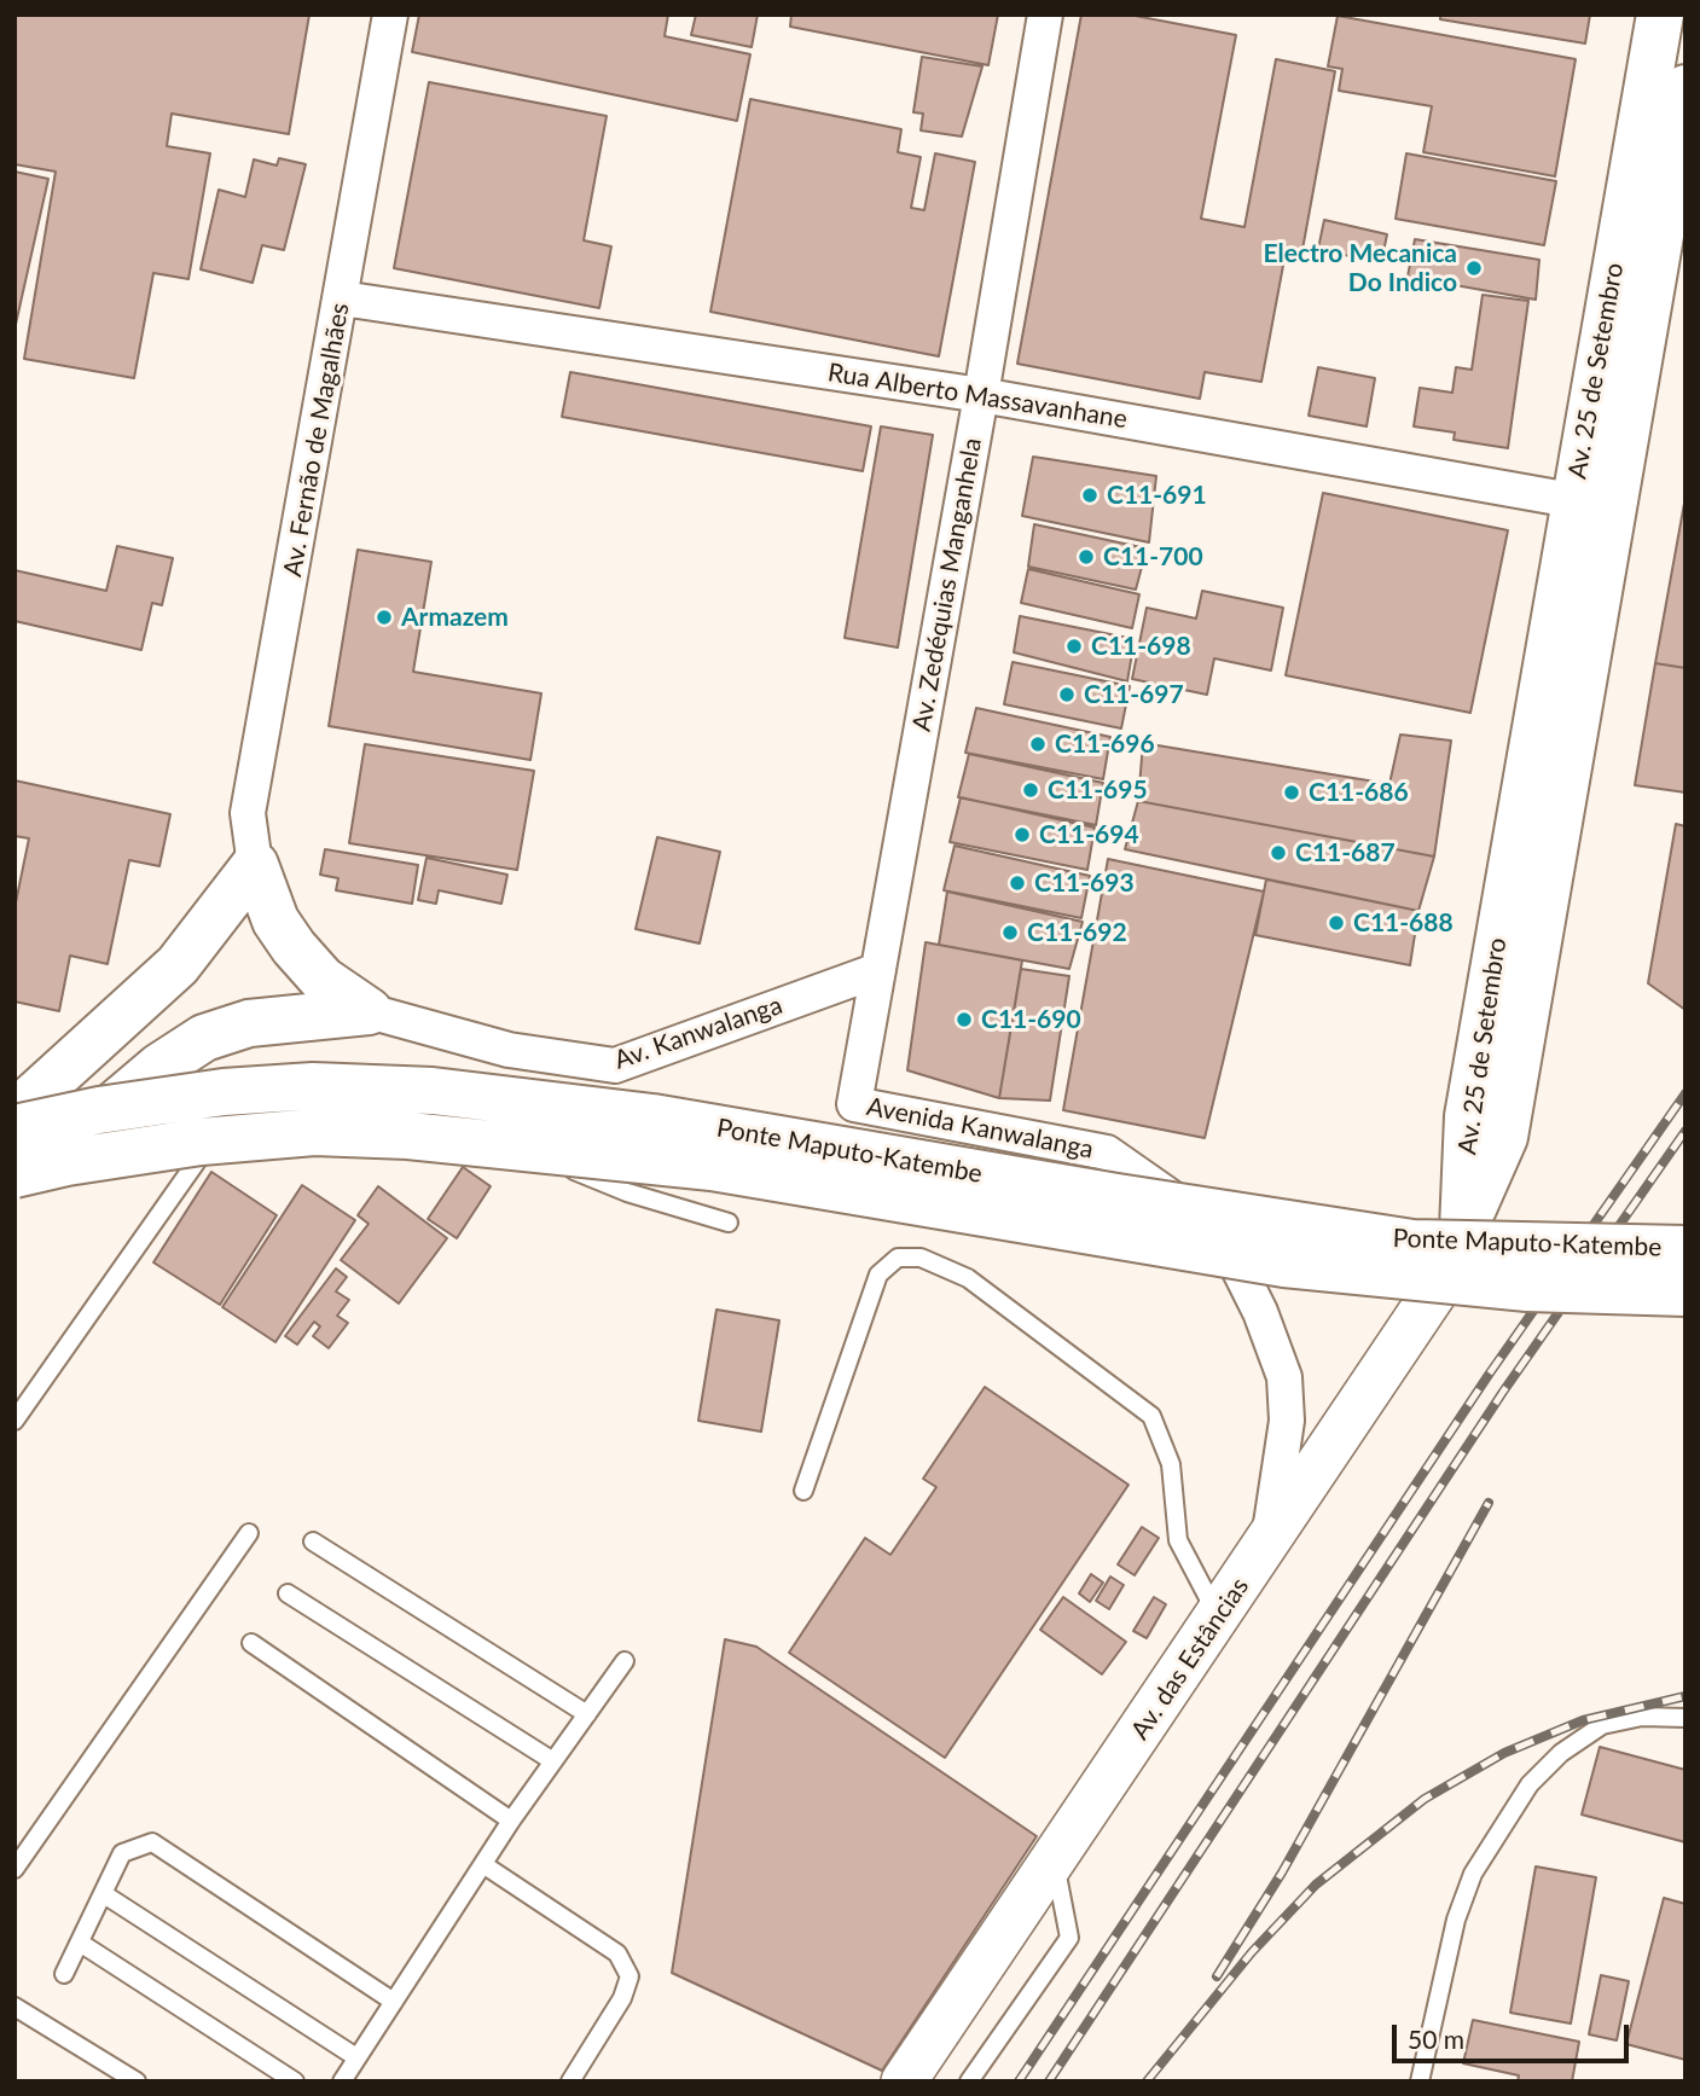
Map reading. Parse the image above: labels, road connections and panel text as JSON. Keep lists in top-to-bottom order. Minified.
{"streets":{"main road":["Av. 25 de Setembro","Ponte Maputo-Katembe"],"street":["Rua Alberto Massavanhane","Av. Fernão de Magalhães","Av. Zedéquias Manganhela","Av. Kanwalanga","Avenida Kanwalanga","Av. das Estâncias"]},"crossings":[["Av. 25 de Setembro","Rua Alberto Massavanhane"],["Av. 25 de Setembro","Av. das Estâncias"],["Rua Alberto Massavanhane","Av. Fernão de Magalhães"],["Rua Alberto Massavanhane","Av. Zedéquias Manganhela"],["Av. Zedéquias Manganhela","Av. Kanwalanga"],["Av. Zedéquias Manganhela","Avenida Kanwalanga"],["Avenida Kanwalanga","Av. das Estâncias"]],"places":["Electro Mecanica Do Indico","C11-691","C11-700","Armazem","C11-698","C11-697","C11-696","C11-695","C11-686","C11-694","C11-687","C11-693","C11-688","C11-692","C11-690"],"scale_bar":"50 m"}
